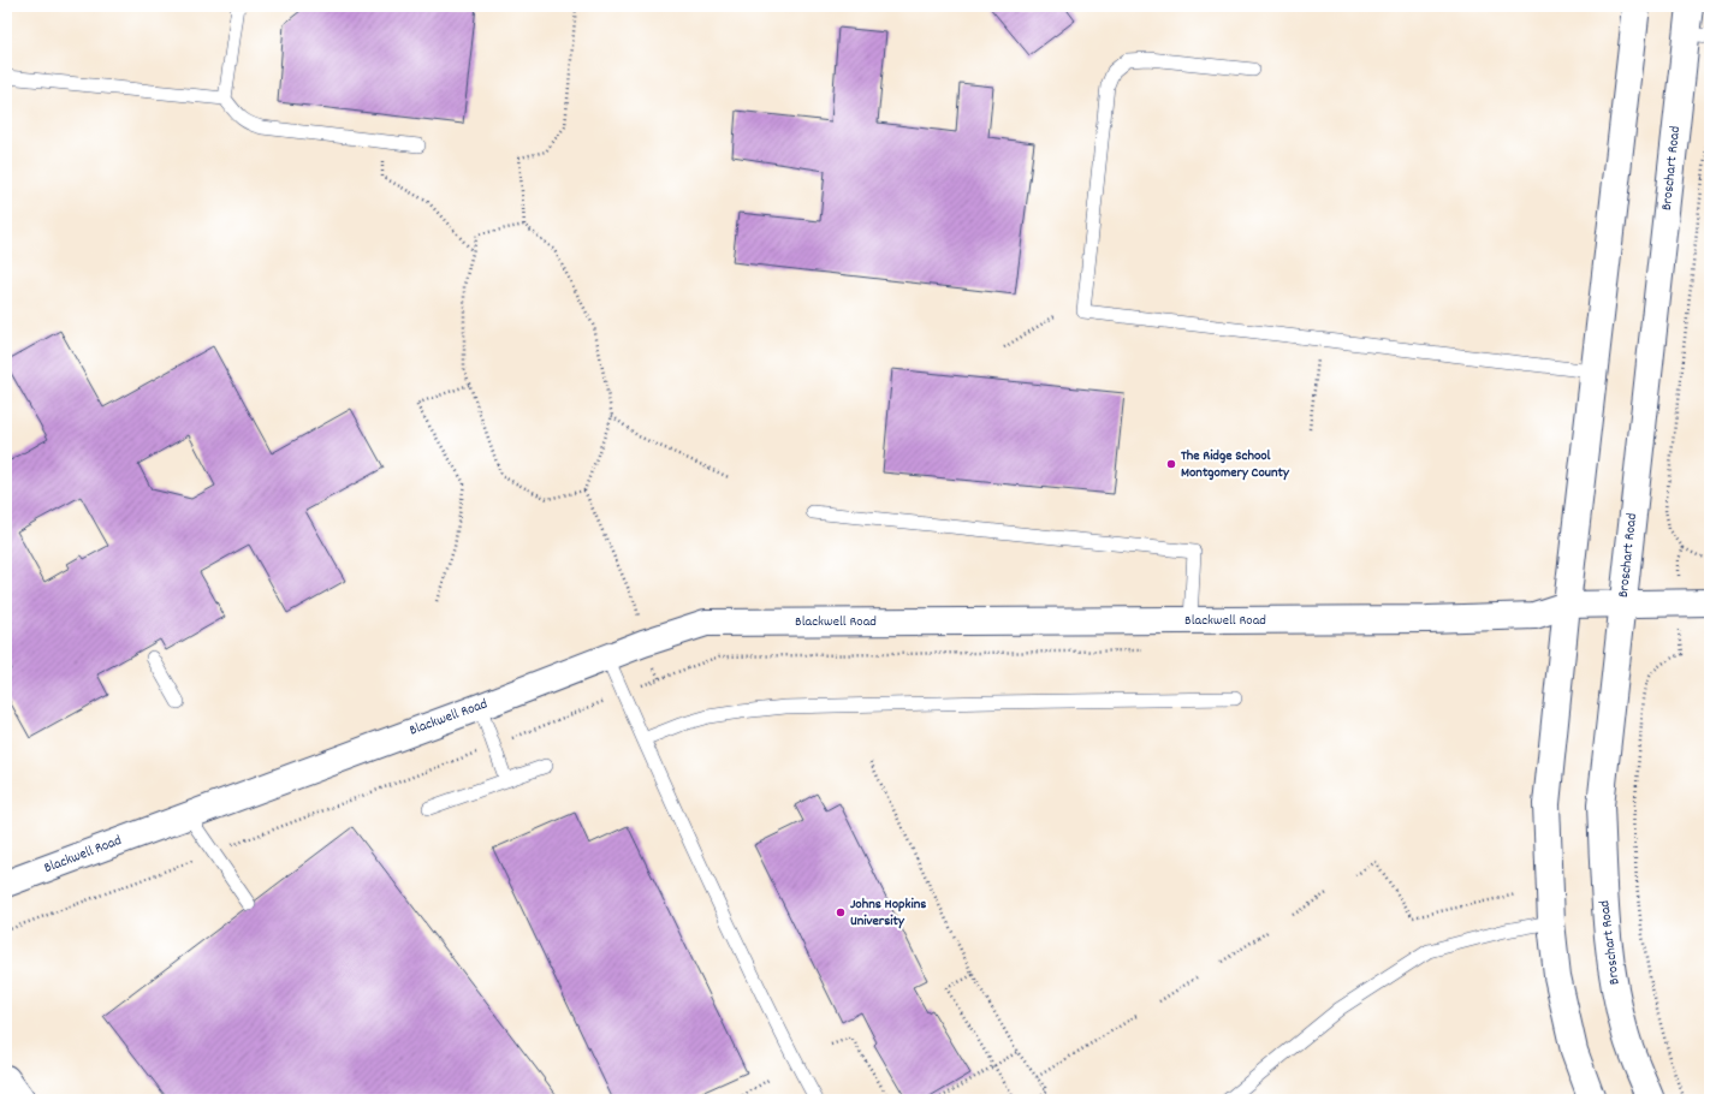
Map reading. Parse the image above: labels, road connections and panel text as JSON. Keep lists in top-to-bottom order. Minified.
{"streets":{"street":["Broschart Road","Blackwell Road"]},"crossings":[["Broschart Road","Blackwell Road"]],"places":["The Ridge School Montgomery County","Johns Hopkins University"]}
